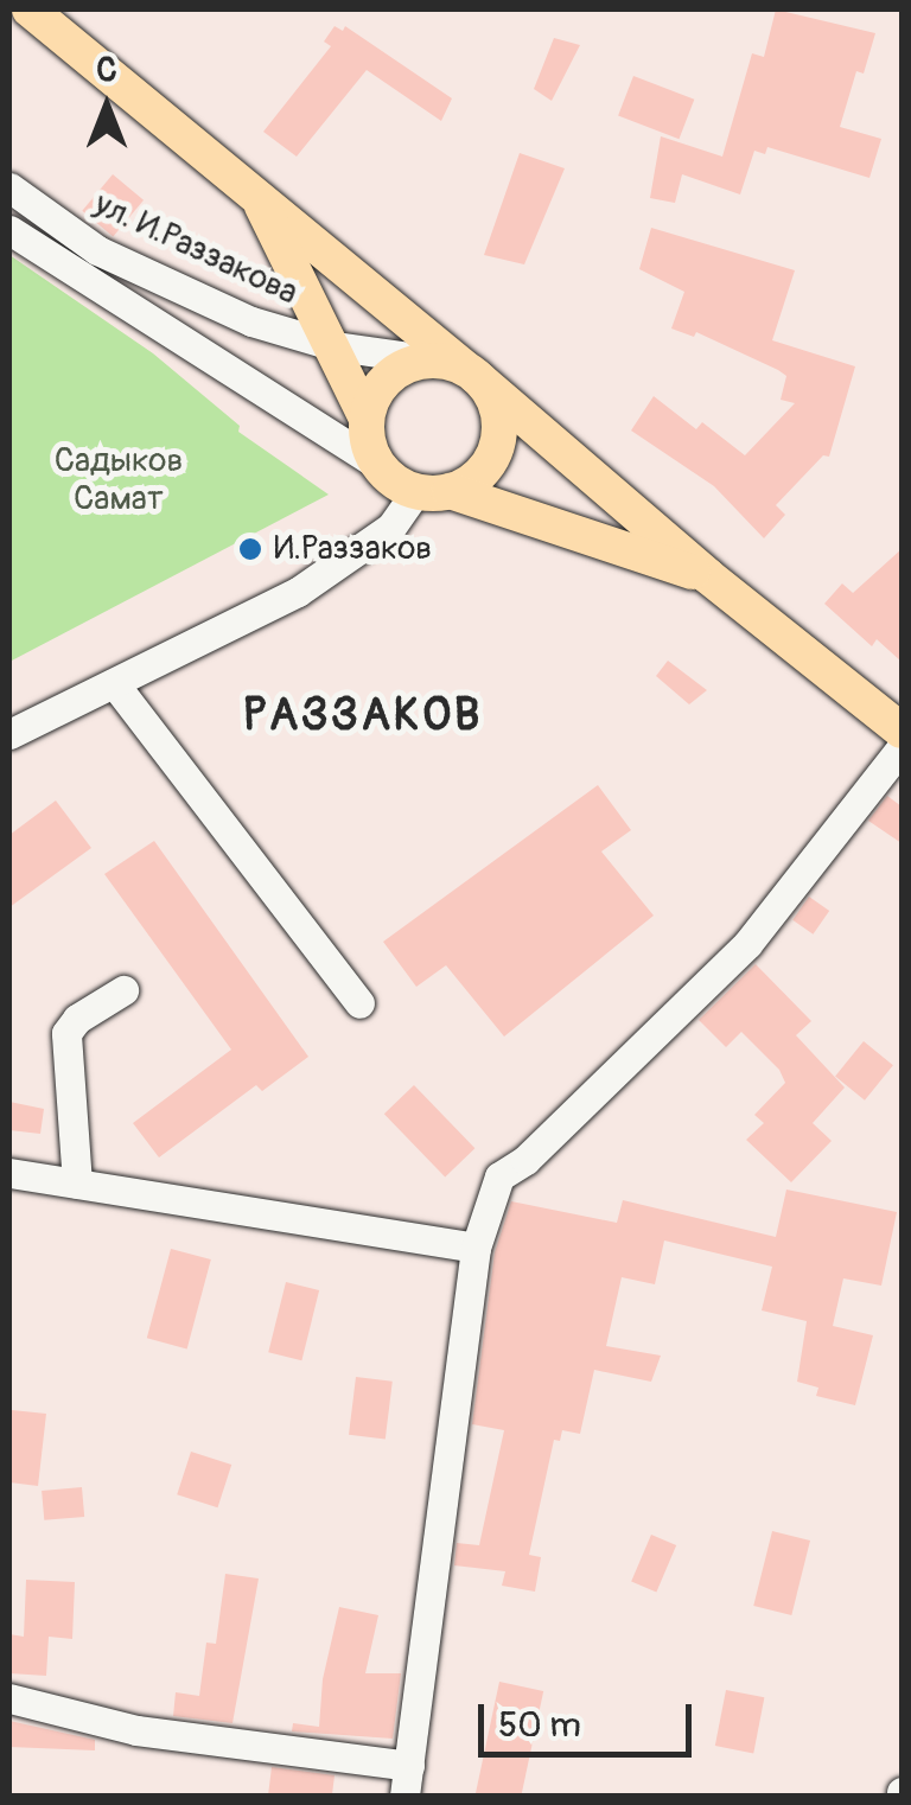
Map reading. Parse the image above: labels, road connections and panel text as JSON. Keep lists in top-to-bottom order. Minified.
{"streets":{"street":["ул. И.Раззакова"]},"districts":["РАЗЗАКОВ"],"parks":["Садыков Самат"],"places":["И.Раззаков"],"scale_bar":"50 m","north":"top"}
